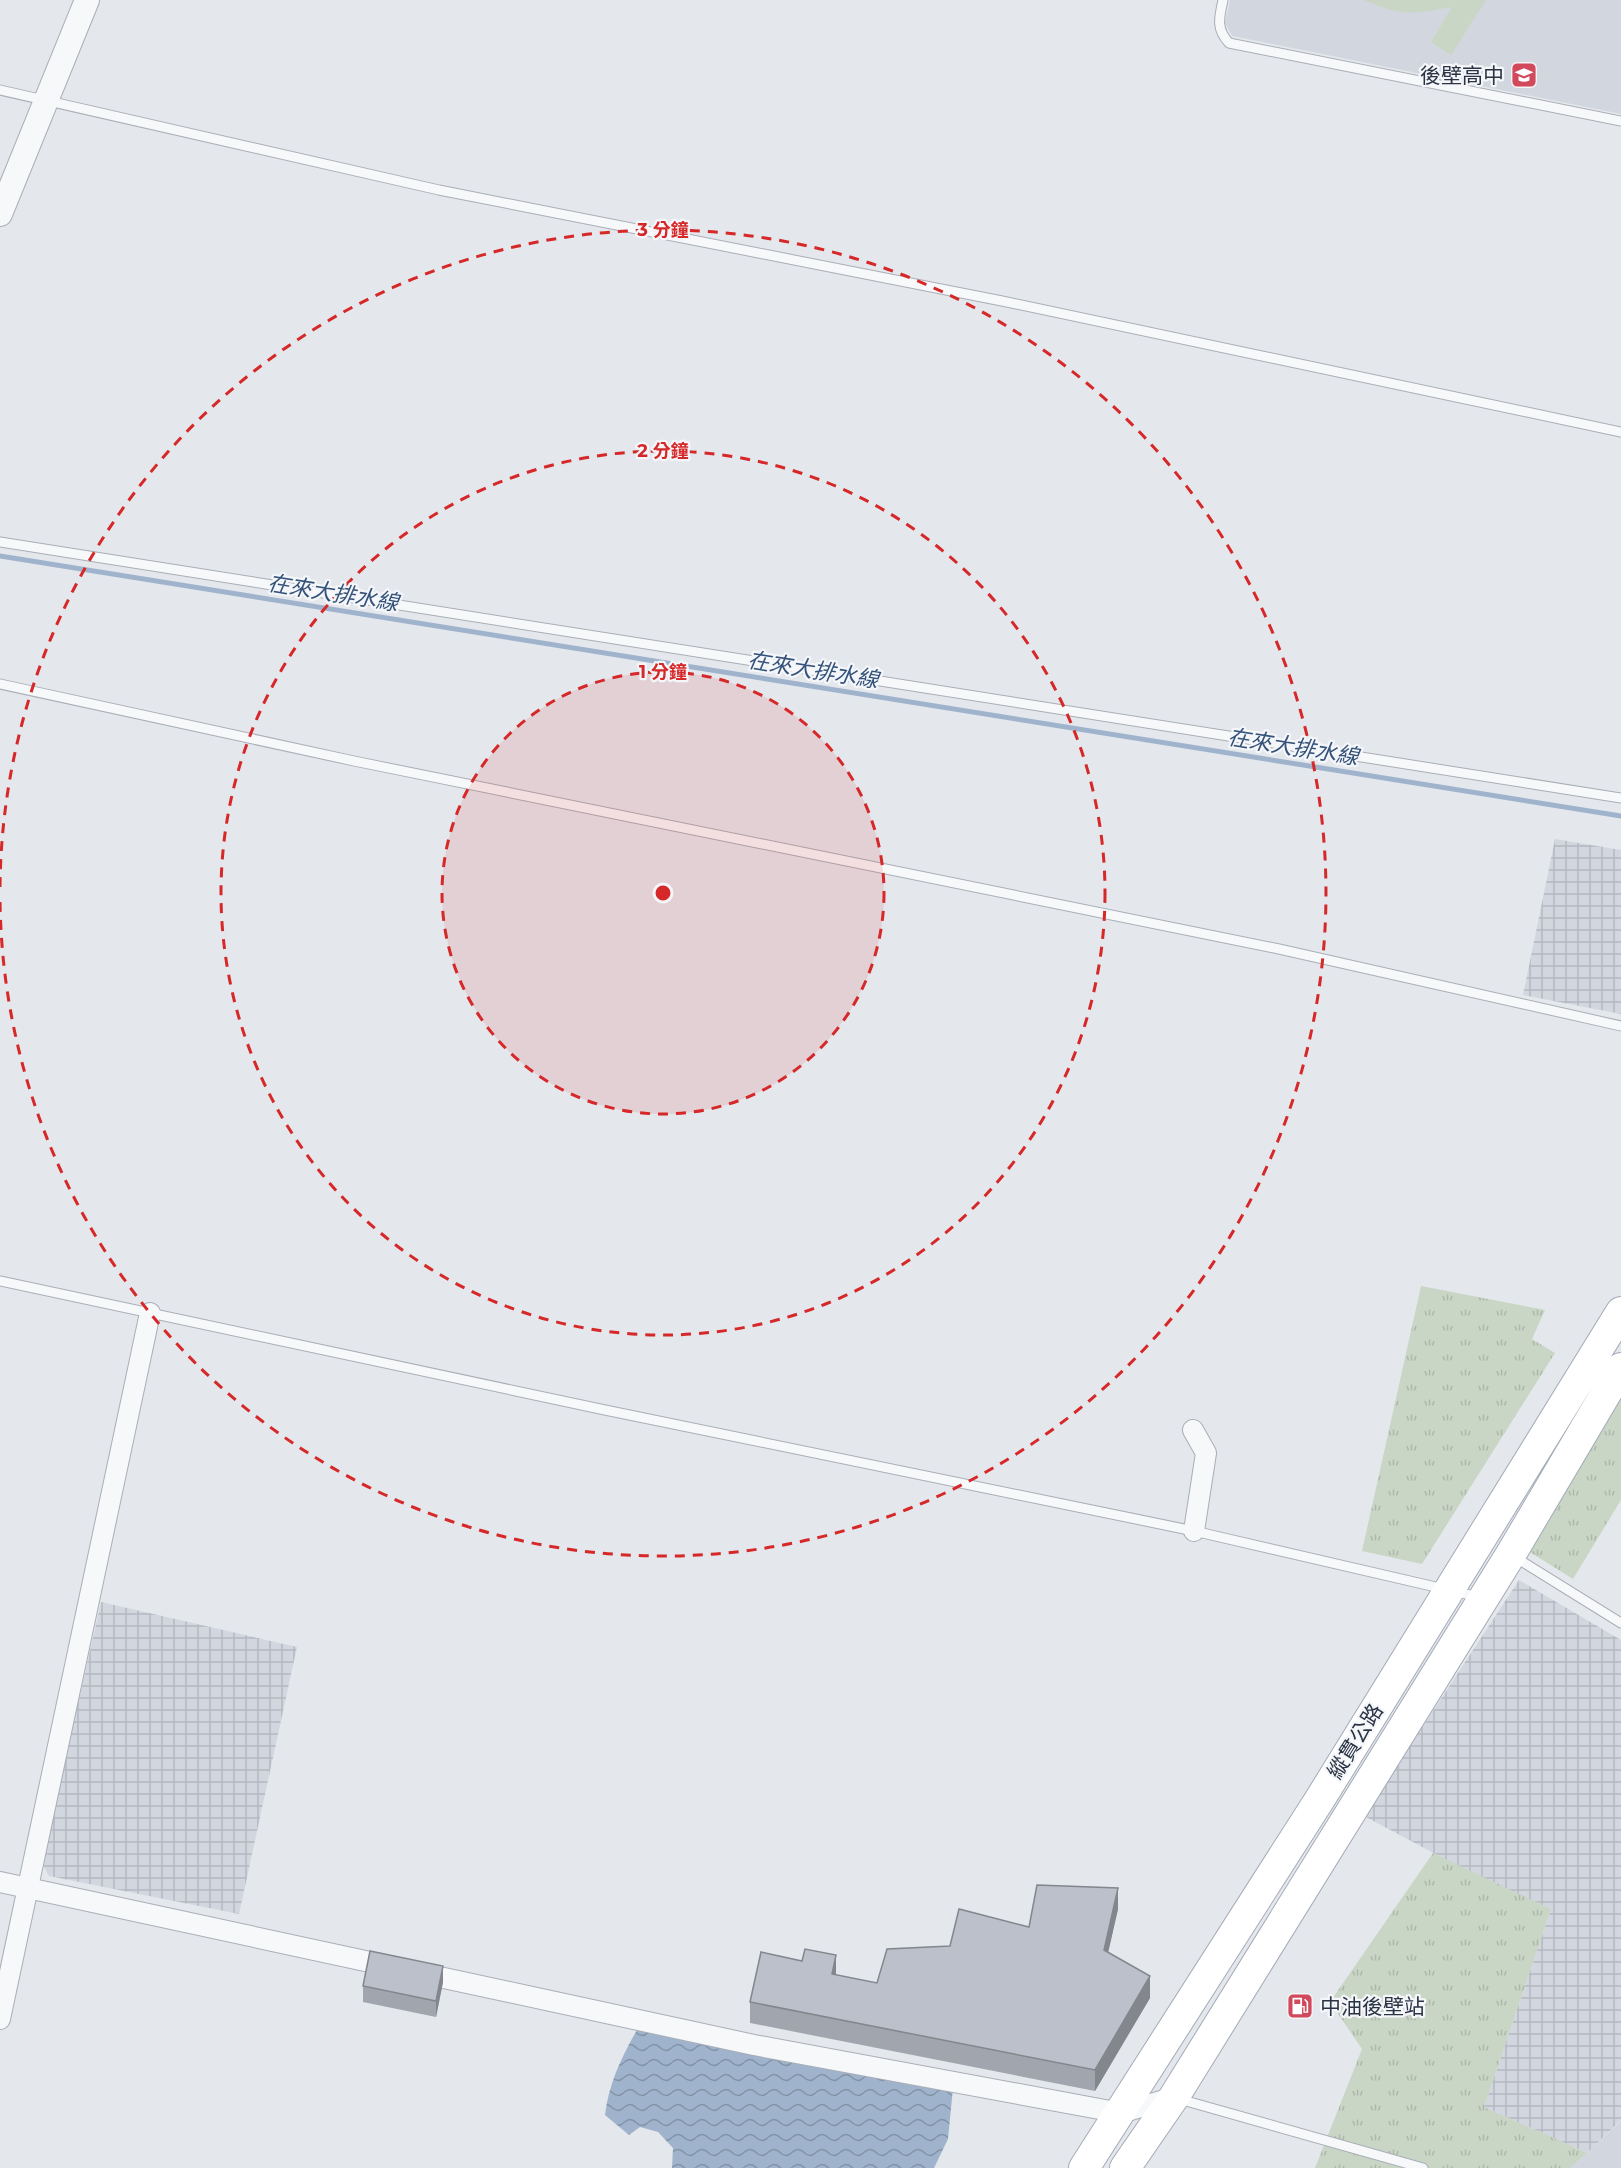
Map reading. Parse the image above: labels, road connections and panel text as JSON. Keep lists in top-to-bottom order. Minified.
{"streets":{"main road":["縱貫公路"]},"water":["在來大排水線"],"places":{"school or university":["後壁高中"],"fuel station":["中油後壁站"]},"rings":["3 分鐘","2 分鐘","1 分鐘"]}
